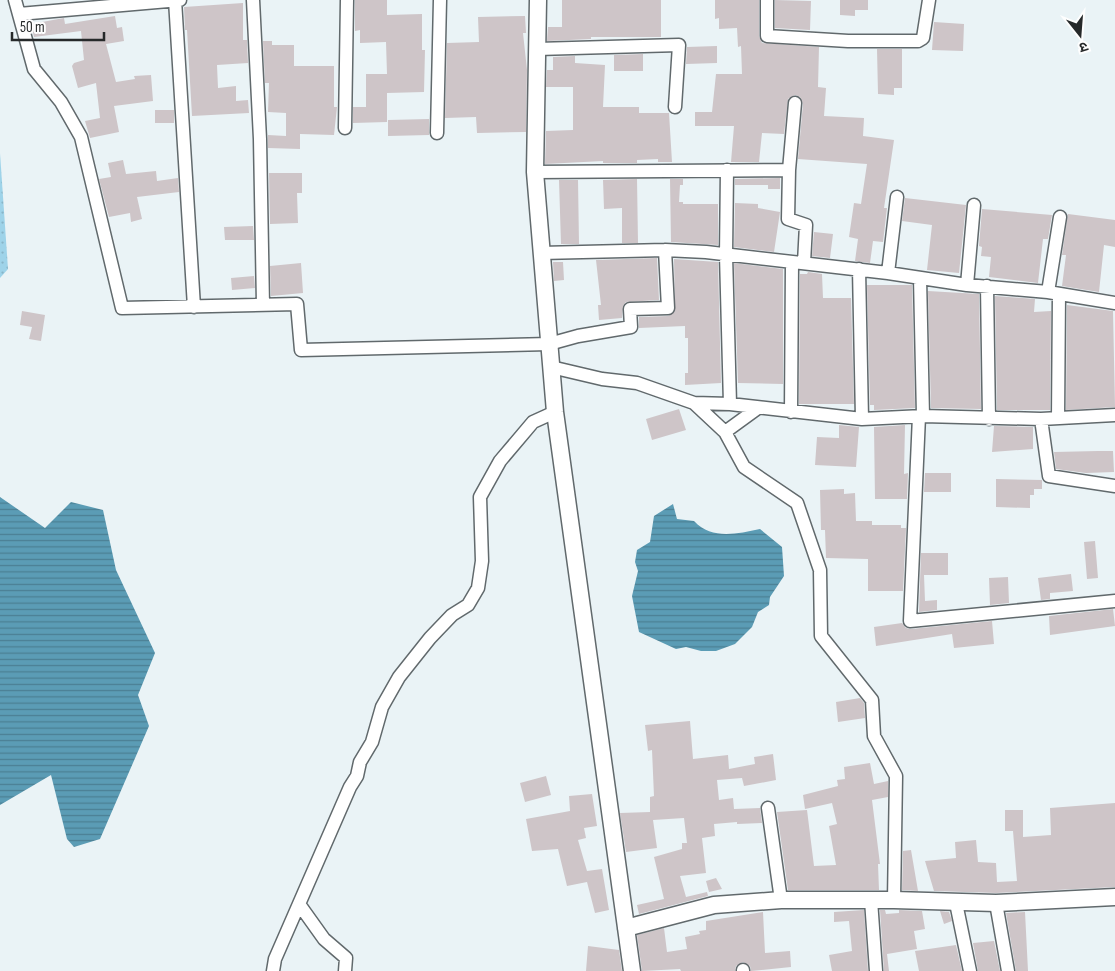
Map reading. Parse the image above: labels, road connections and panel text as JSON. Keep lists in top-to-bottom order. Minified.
{"scale_bar":"50 m","north":"bottom"}
